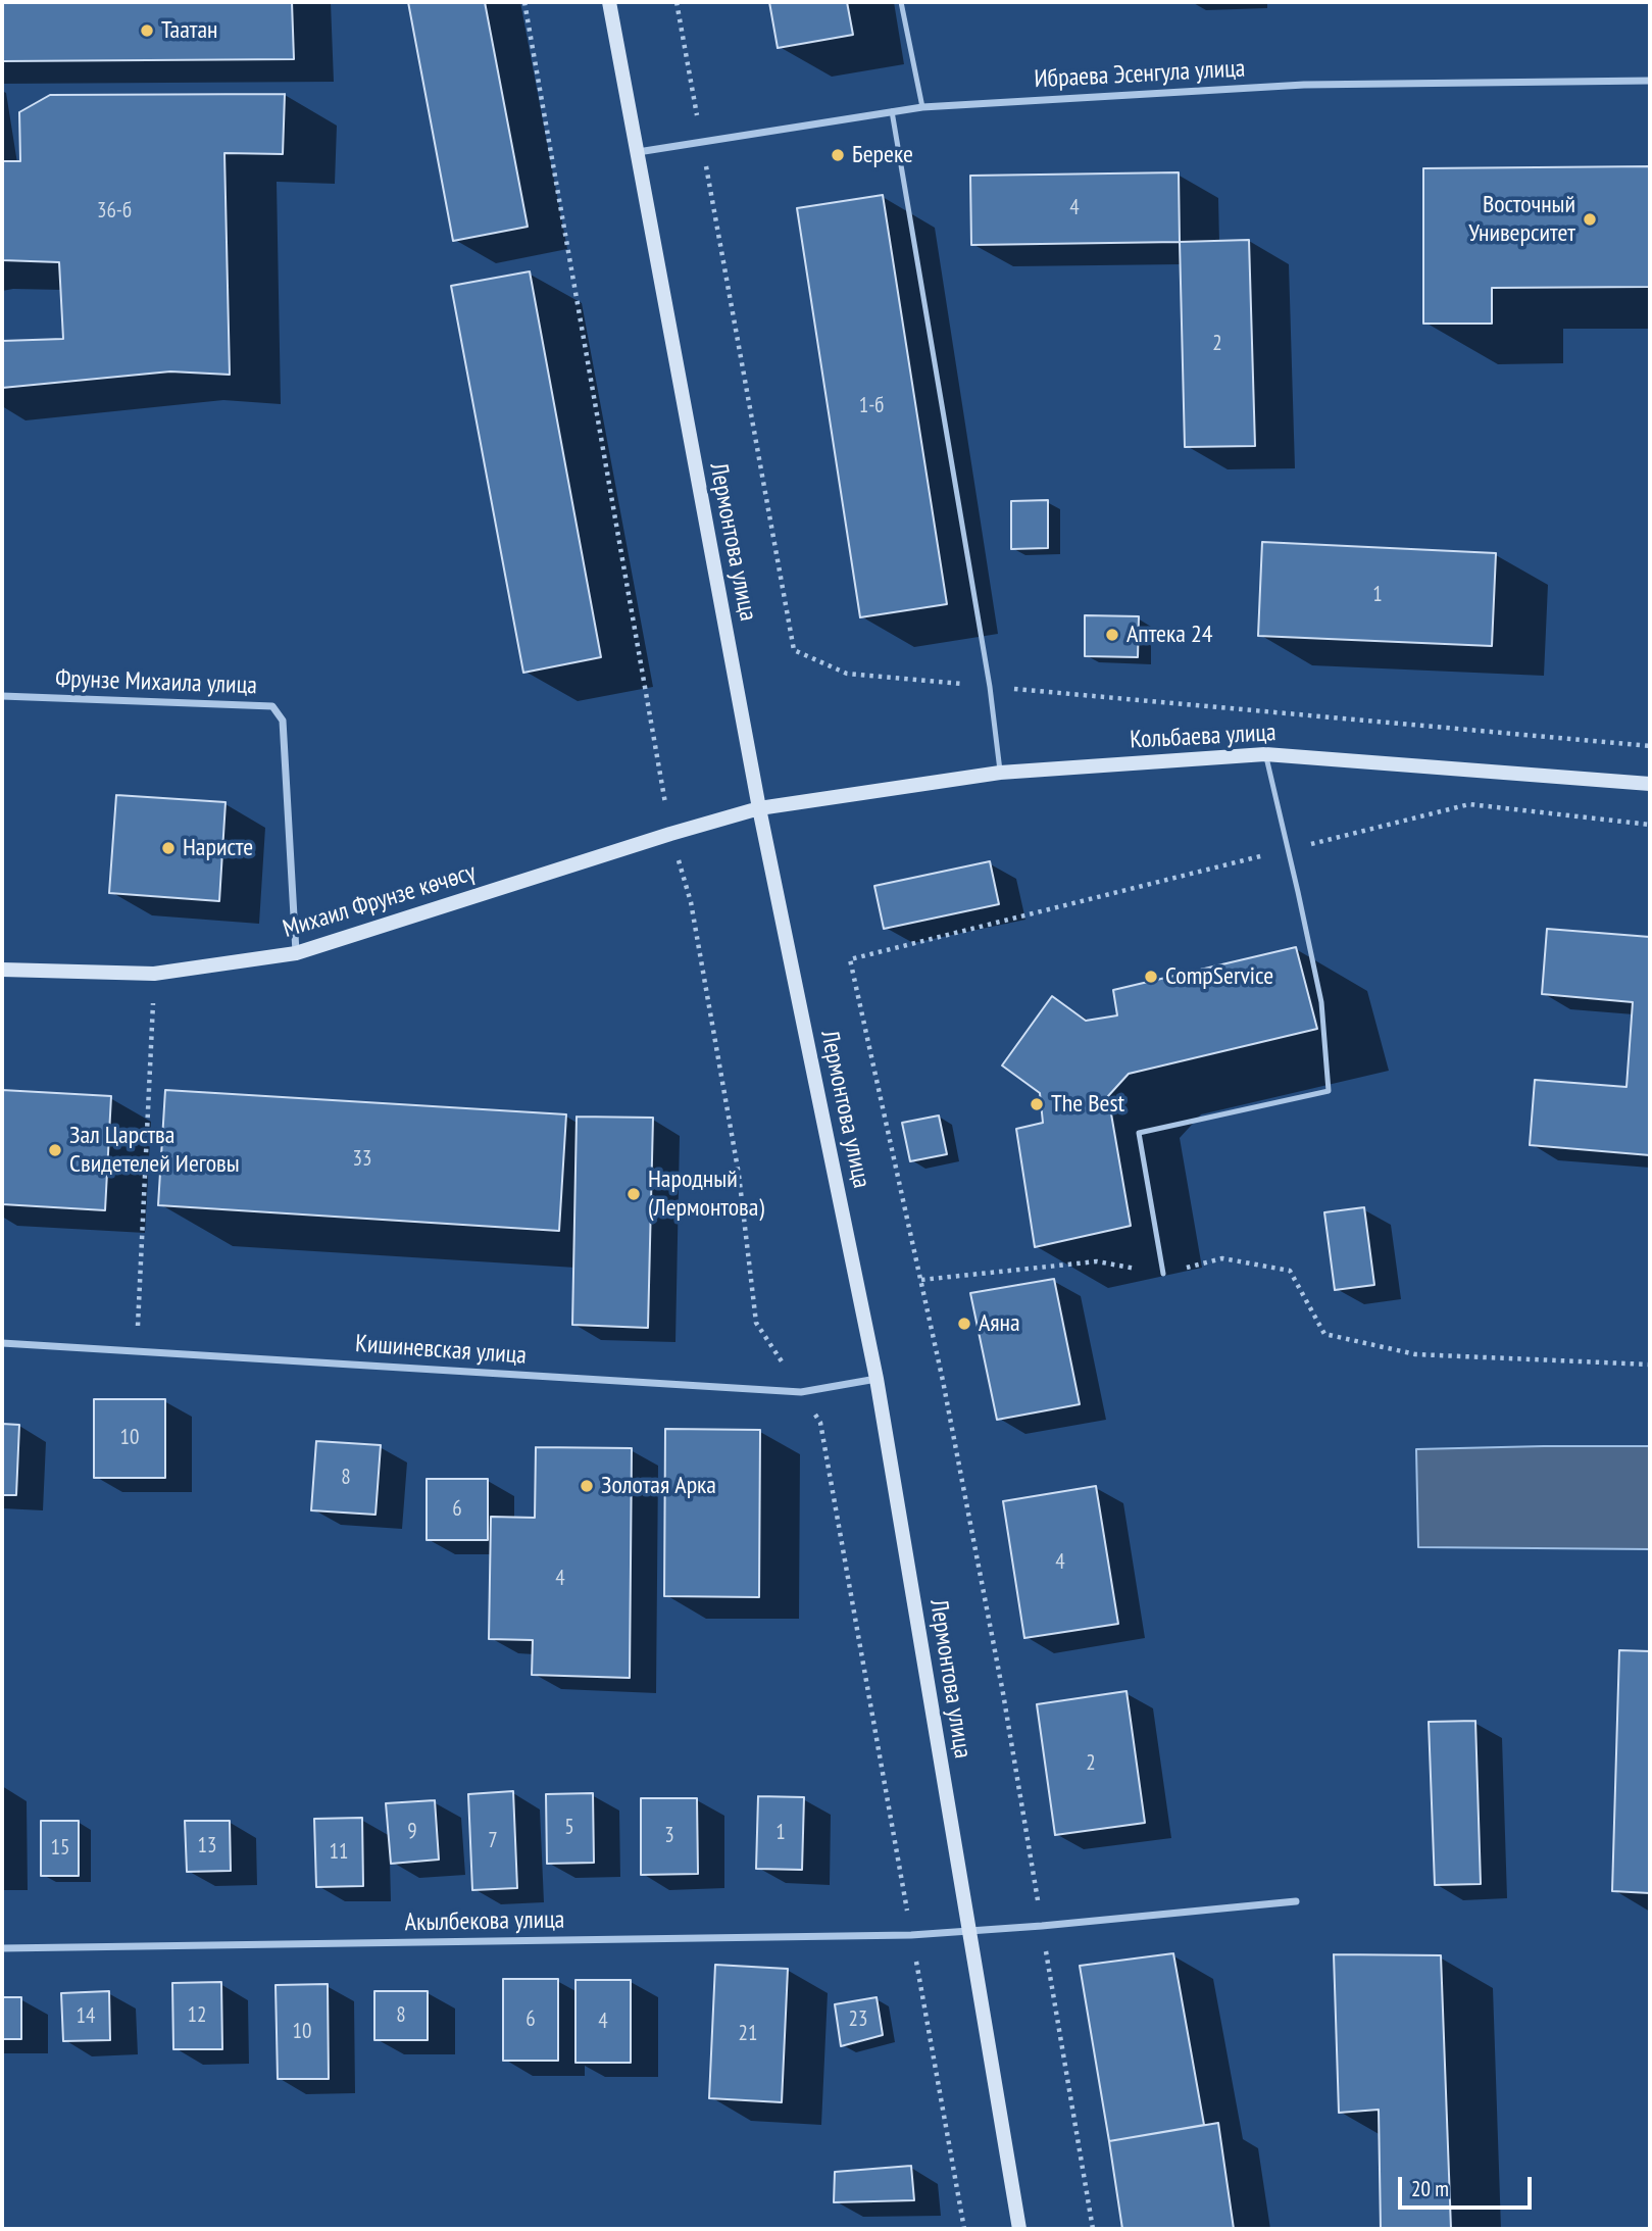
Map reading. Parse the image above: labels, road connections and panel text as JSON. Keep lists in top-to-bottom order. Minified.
{"streets":{"main road":["Лермонтова улица","Кольбаева улица","Михаил Фрунзе көчөсү"],"street":["Ибраева Эсенгула улица","Фрунзе Михаила улица","Кишиневская улица","Акылбекова улица"]},"crossings":[["Ибраева Эсенгула улица","Лермонтова улица"],["Лермонтова улица","Кольбаева улица"],["Лермонтова улица","Михаил Фрунзе көчөсү"],["Лермонтова улица","Кишиневская улица"],["Лермонтова улица","Акылбекова улица"],["Фрунзе Михаила улица","Михаил Фрунзе көчөсү"],["Кольбаева улица","Михаил Фрунзе көчөсү"]],"places":["Таатан","Береке","Восточный Университет","Аптека 24","Наристе","CompService","The Best","Зал Царства Свидетелей Иеговы","Народный (Лермонтова)","Аяна","Золотая Арка"],"house_numbers":["4","36-б","2","1-б","1","33","10","8","6","4","4","2","5","9","1","3","7","13","15","11","12","8","14","6","23","4","10","21"],"scale_bar":"20 m"}
